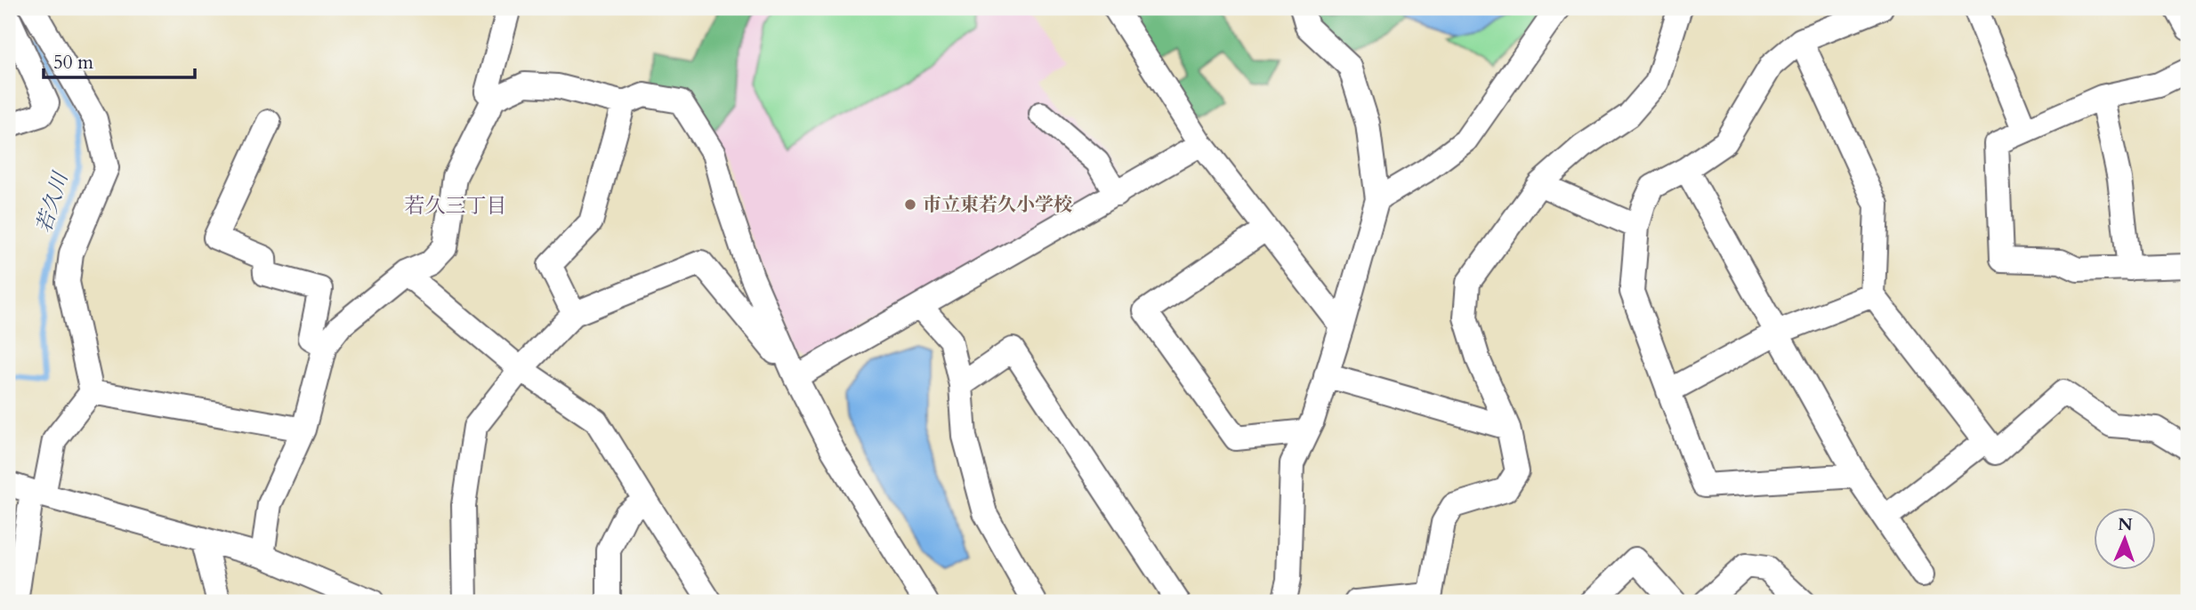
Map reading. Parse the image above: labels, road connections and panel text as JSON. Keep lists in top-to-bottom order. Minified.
{"districts":["若久三丁目"],"water":["若久川"],"places":["市立東若久小学校"],"scale_bar":"50 m","north":"top"}
